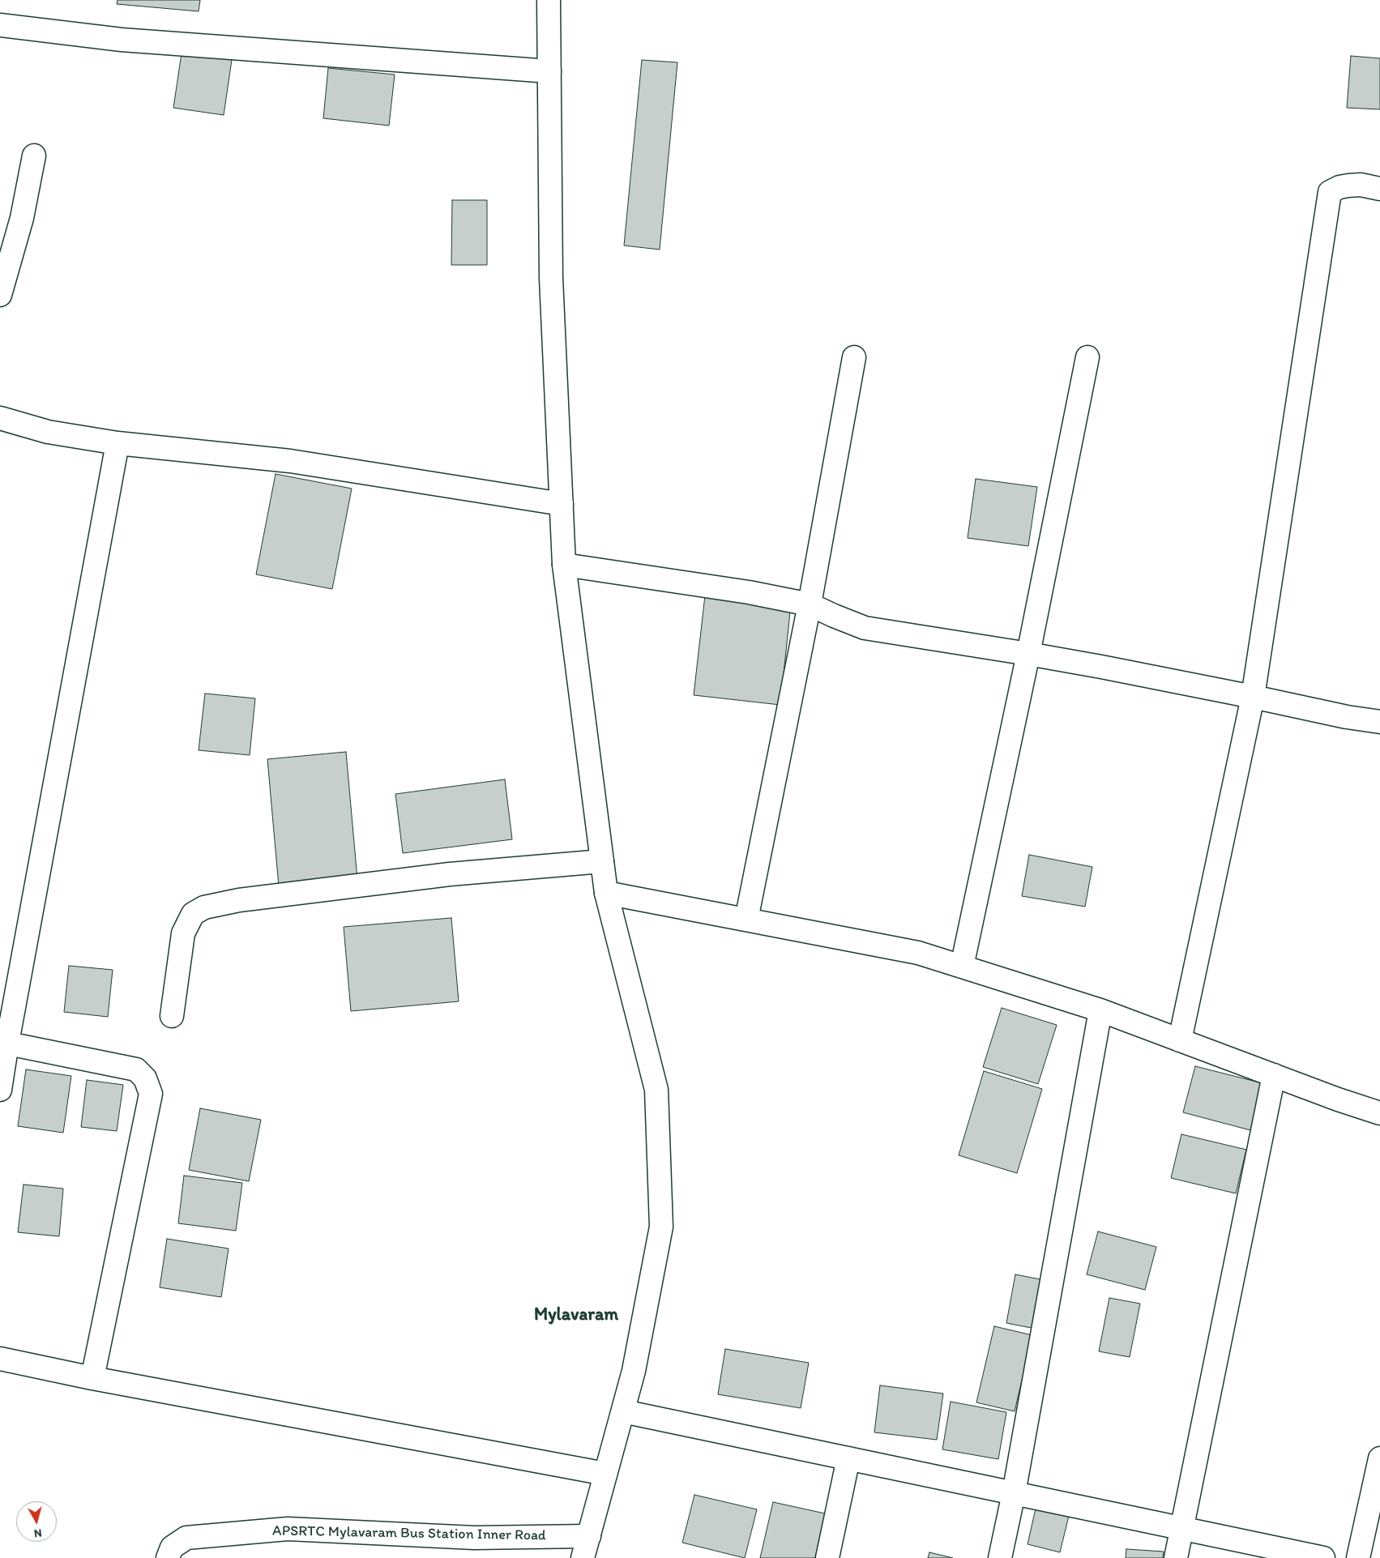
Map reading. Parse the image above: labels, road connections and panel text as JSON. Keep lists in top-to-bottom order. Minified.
{"streets":{"street":["APSRTC Mylavaram Bus Station Inner Road"]},"districts":["Mylavaram"],"north":"bottom"}
